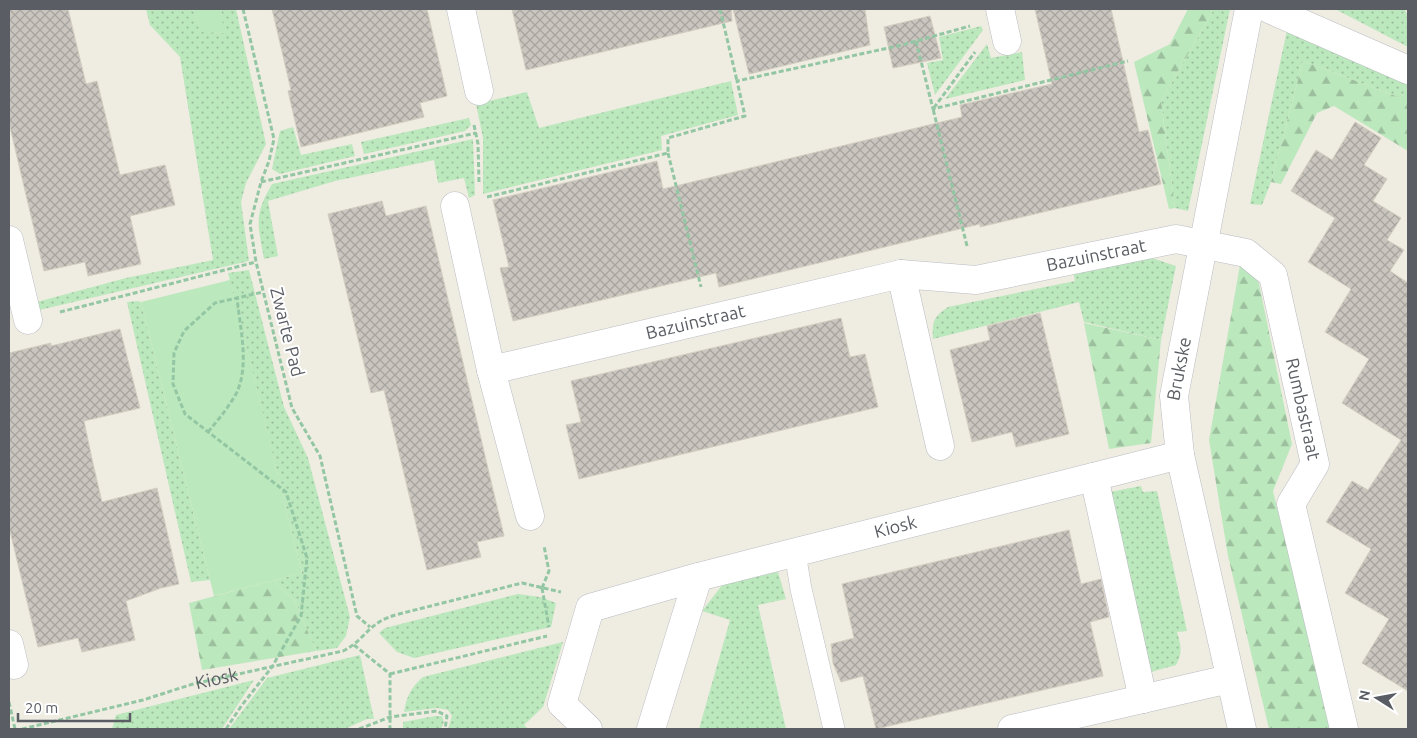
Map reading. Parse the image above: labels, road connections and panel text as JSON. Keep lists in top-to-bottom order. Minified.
{"streets":{"street":["Bazuinstraat","Brukske","Rumbastraat","Kiosk"],"path":["Zwarte Pad"]},"crossings":[["Bazuinstraat","Brukske"],["Bazuinstraat","Rumbastraat"],["Brukske","Rumbastraat"],["Brukske","Kiosk"]],"scale_bar":"20 m","north":"left"}
